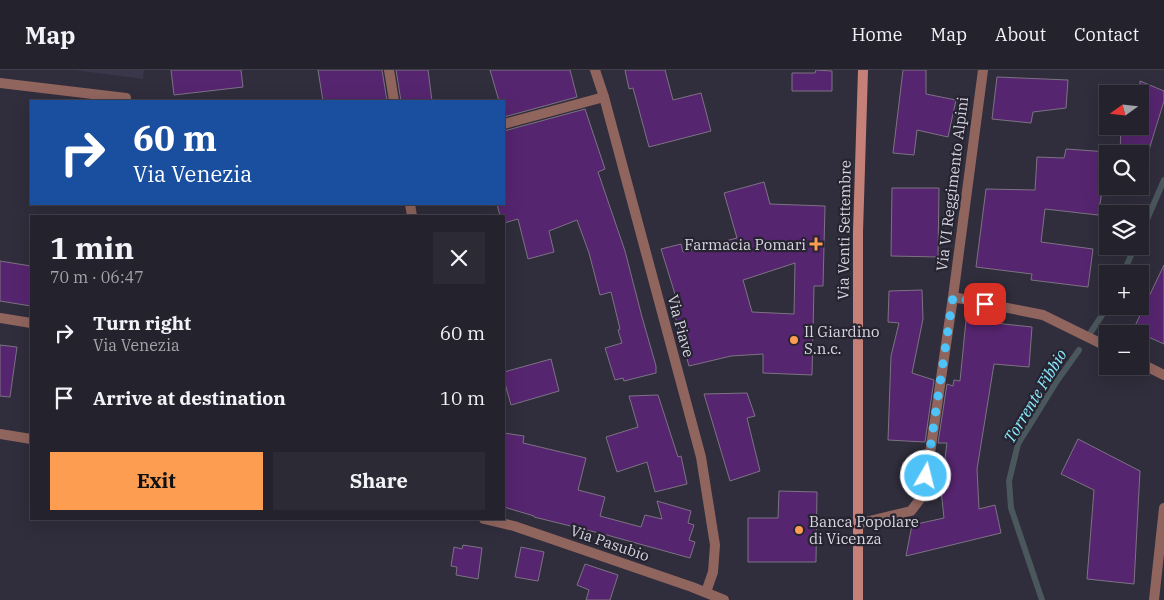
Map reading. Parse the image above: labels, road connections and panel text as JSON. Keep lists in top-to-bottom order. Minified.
{"streets":{"main road":["Via Venti Settembre"],"street":["Via VI Reggimento Alpini","Via Piave","Via Pasubio"]},"crossings":[["Via VI Reggimento Alpini","Via Venti Settembre"],["Via Piave","Via Pasubio"]],"water":["Torrente Fibbio"],"places":{"health":["Farmacia Pomari"],"other":["Il Giardino S.n.c.","Banca Popolare di Vicenza"]},"north":"left","page":{"header":"Map","nav":["Home","Map","About","Contact"],"map_buttons":["+","−"],"turn":["60 m","Via Venezia"],"heading":["1 min","70 m · 06:47"],"list":[{"name":"Turn right","note":"Via Venezia","value":"60 m"},{"name":"Arrive at destination","value":"10 m"}],"buttons":["Exit","Share"]}}
